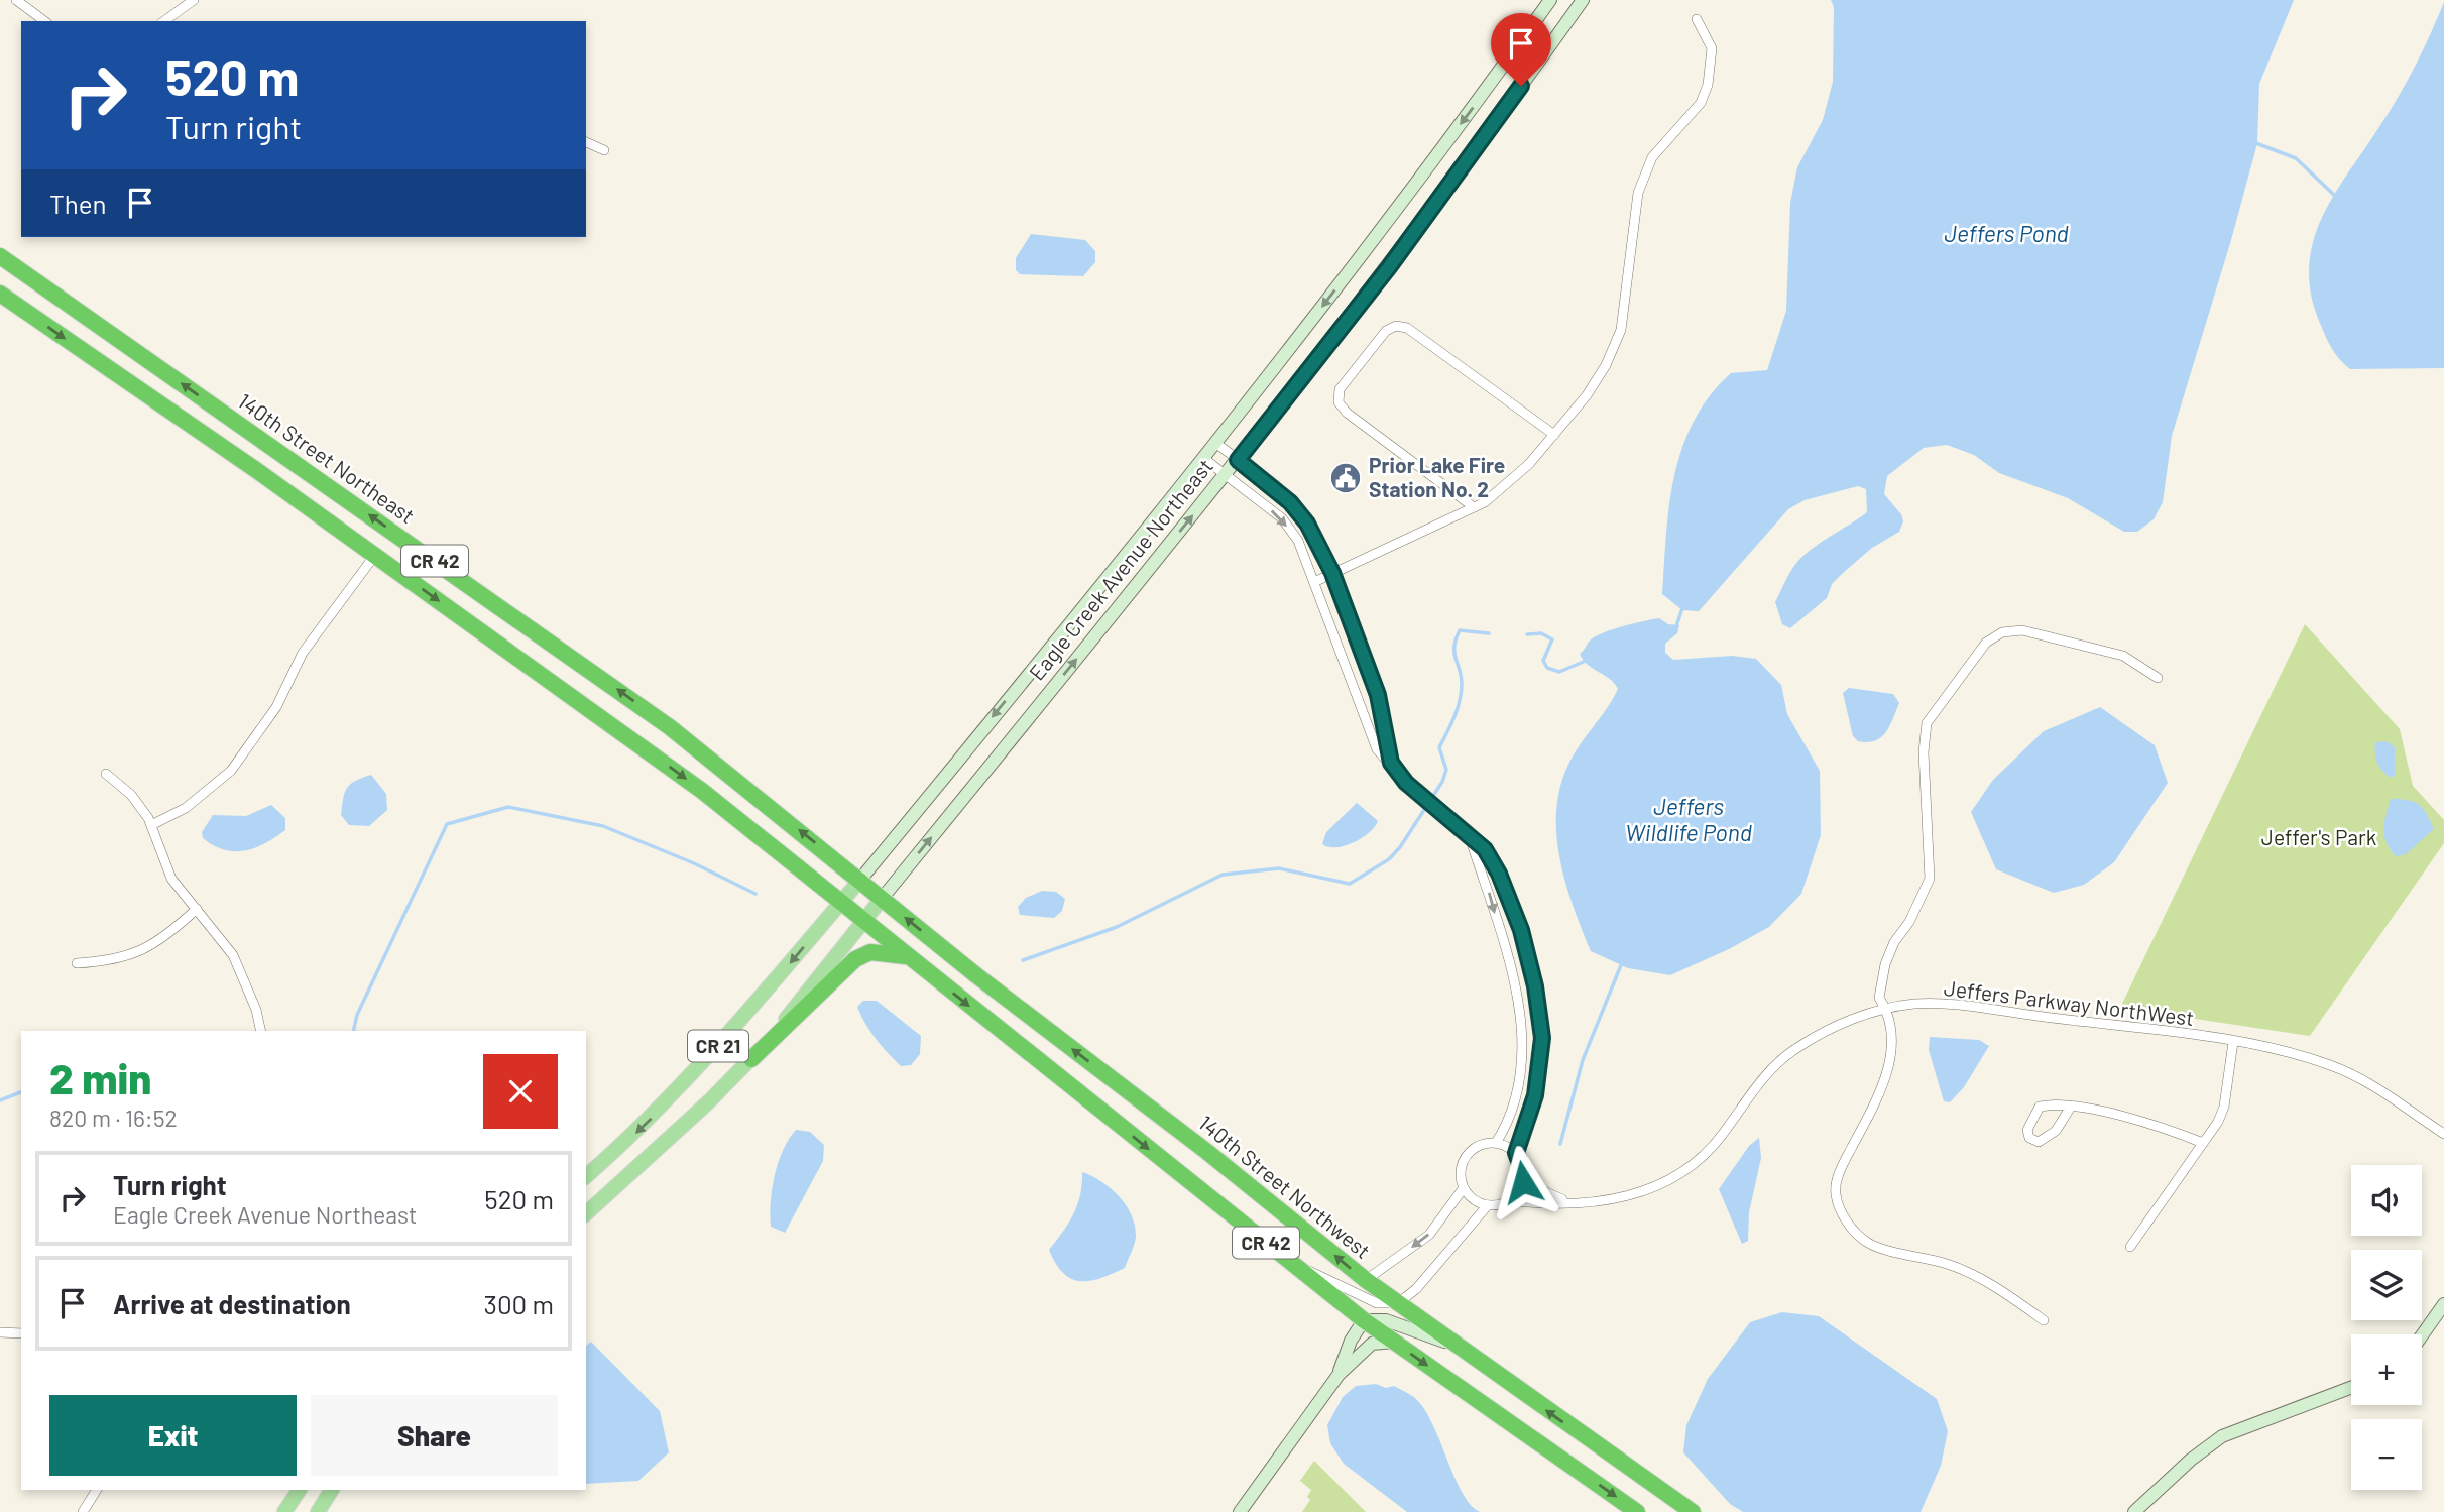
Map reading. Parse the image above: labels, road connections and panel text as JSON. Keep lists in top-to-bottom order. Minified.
{"streets":{"highway":["140th Street Northeast","CR 42","140th Street Northwest"],"main road":["Eagle Creek Avenue Northeast","CR 21"],"street":["Jeffers Parkway NorthWest"]},"crossings":[["140th Street Northeast","Eagle Creek Avenue Northeast"],["140th Street Northeast","140th Street Northwest"],["CR 42","Eagle Creek Avenue Northeast"],["CR 42","CR 21"],["Eagle Creek Avenue Northeast","CR 21"],["Eagle Creek Avenue Northeast","140th Street Northwest"]],"water":["Jeffers Pond","Jeffers Wildlife Pond"],"parks":["Jeffer's Park"],"places":{"public building":["Prior Lake Fire Station No. 2"]},"page":{"turn":["520 m","Turn right"],"then":"Then","heading":["2 min","820 m · 16:52"],"list":[{"name":"Turn right","note":"Eagle Creek Avenue Northeast","value":"520 m"},{"name":"Arrive at destination","value":"300 m"}],"map_buttons":["+","−"],"buttons":["Exit","Share"]}}
